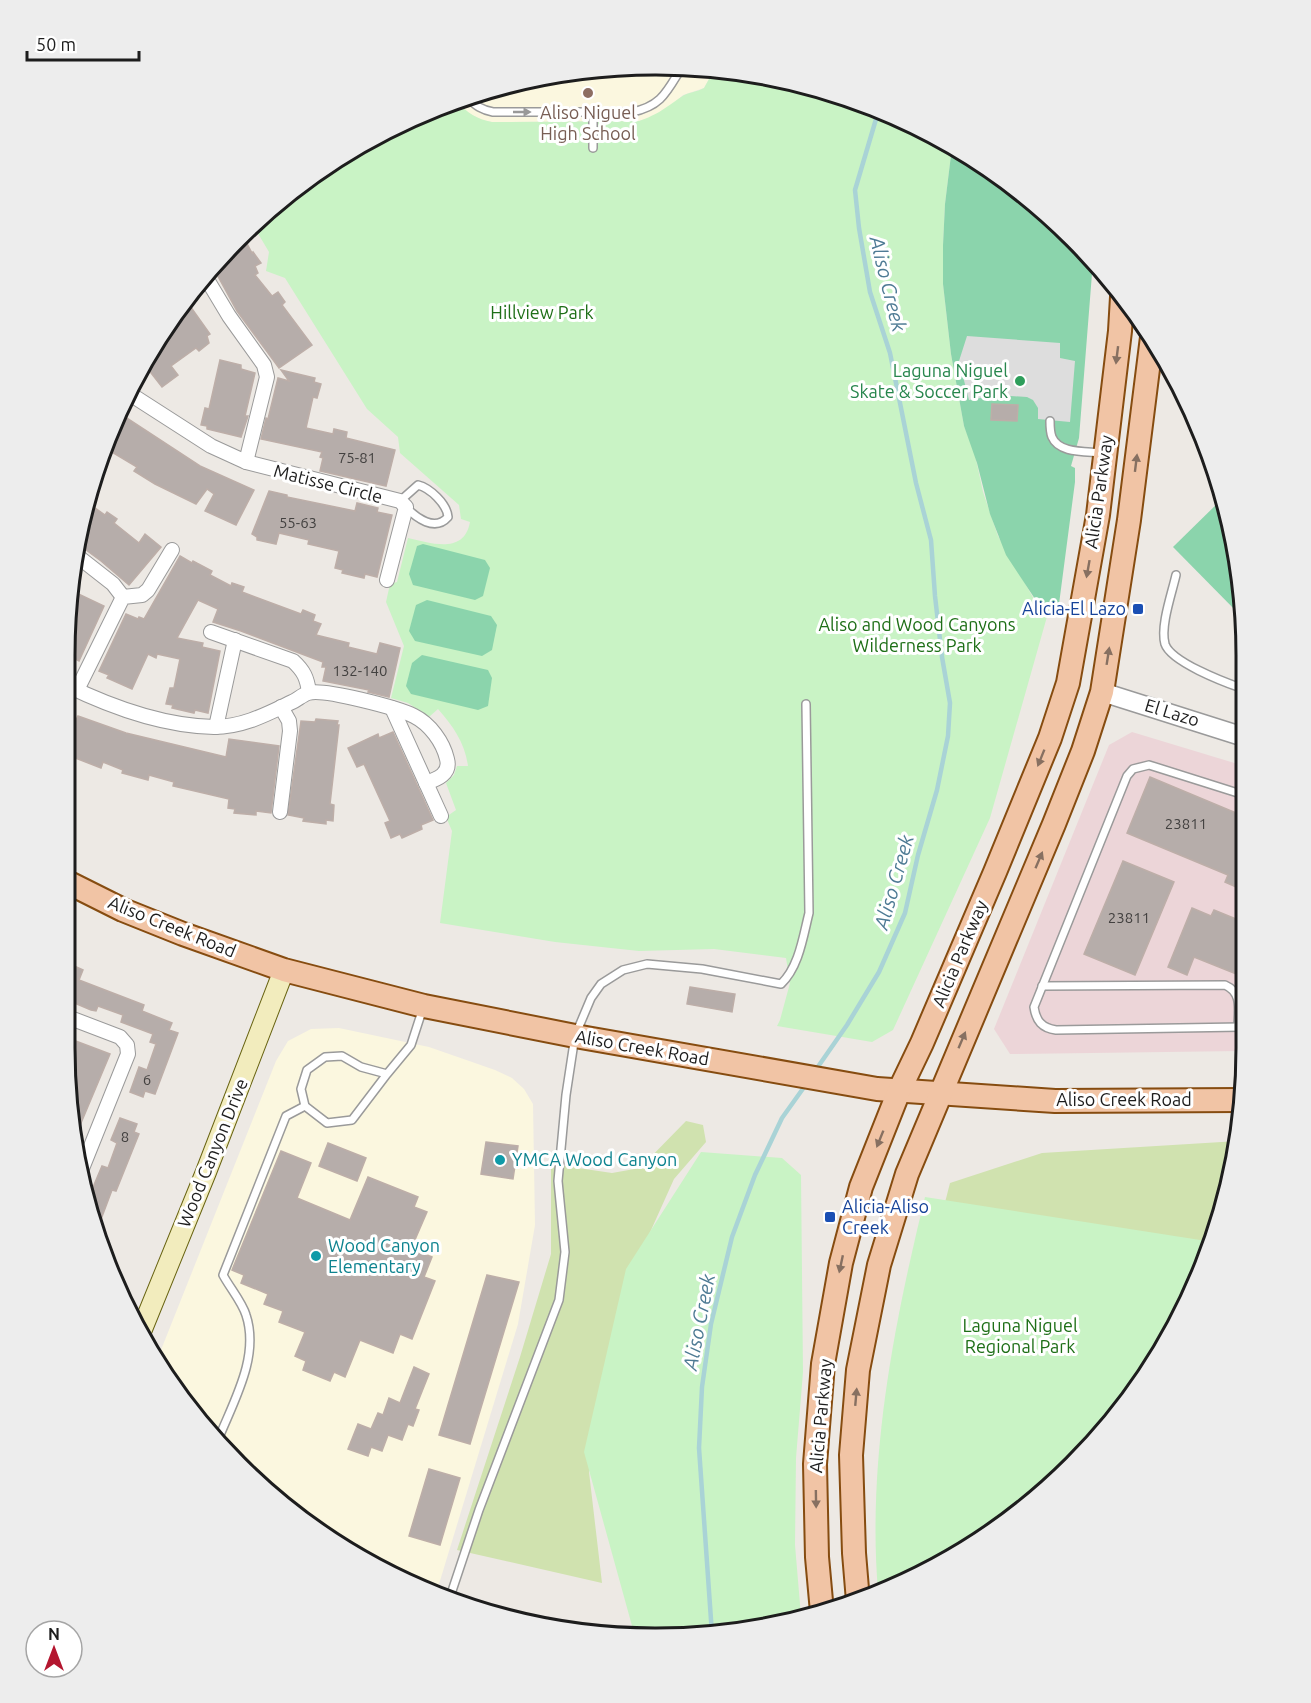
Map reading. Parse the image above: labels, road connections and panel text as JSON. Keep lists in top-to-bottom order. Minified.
{"streets":{"main road":["Alicia Parkway","Aliso Creek Road","Wood Canyon Drive"],"street":["Matisse Circle","El Lazo"]},"crossings":[["Alicia Parkway","El Lazo"],["Alicia Parkway","Aliso Creek Road"],["Aliso Creek Road","Wood Canyon Drive"]],"water":["Aliso Creek"],"parks":["Hillview Park","Aliso and Wood Canyons Wilderness Park","Laguna Niguel Regional Park"],"places":{"other":["Aliso Niguel High School","Laguna Niguel Skate & Soccer Park","YMCA Wood Canyon","Wood Canyon Elementary"],"transit":["Alicia-El Lazo","Alicia-Aliso Creek"]},"house_numbers":["75-81","55-63","132-140","23811","23811","6","8"],"scale_bar":"50 m","north":"top"}
